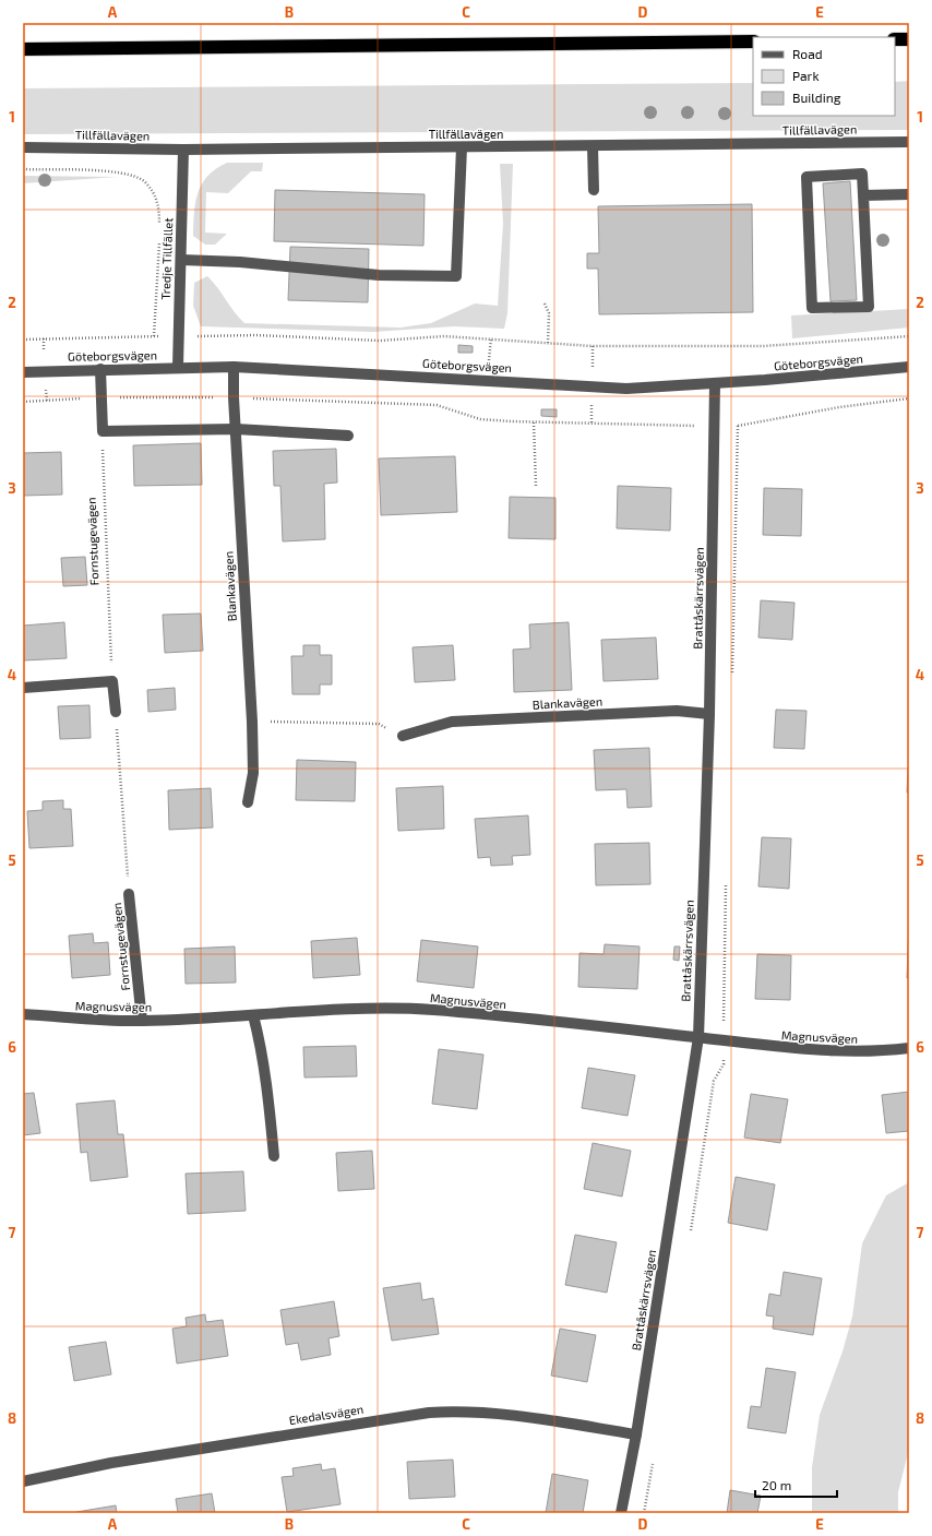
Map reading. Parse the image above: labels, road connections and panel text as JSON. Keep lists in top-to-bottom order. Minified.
{"streets":{"street":["Tillfällavägen","Tredje Tillfället","Göteborgsvägen","Fornstugevägen","Blankavägen","Brattåskärrsvägen","Magnusvägen","Ekedalsvägen"]},"crossings":[["Tillfällavägen","Tredje Tillfället"],["Tredje Tillfället","Göteborgsvägen"],["Göteborgsvägen","Blankavägen"],["Göteborgsvägen","Brattåskärrsvägen"],["Fornstugevägen","Magnusvägen"],["Blankavägen","Brattåskärrsvägen"],["Brattåskärrsvägen","Magnusvägen"],["Brattåskärrsvägen","Ekedalsvägen"]],"legend":["Road","Park","Building"],"scale_bar":"20 m","grid":{"columns":["A","B","C","D","E"],"rows":["1","2","3","4","5","6","7","8"]}}
